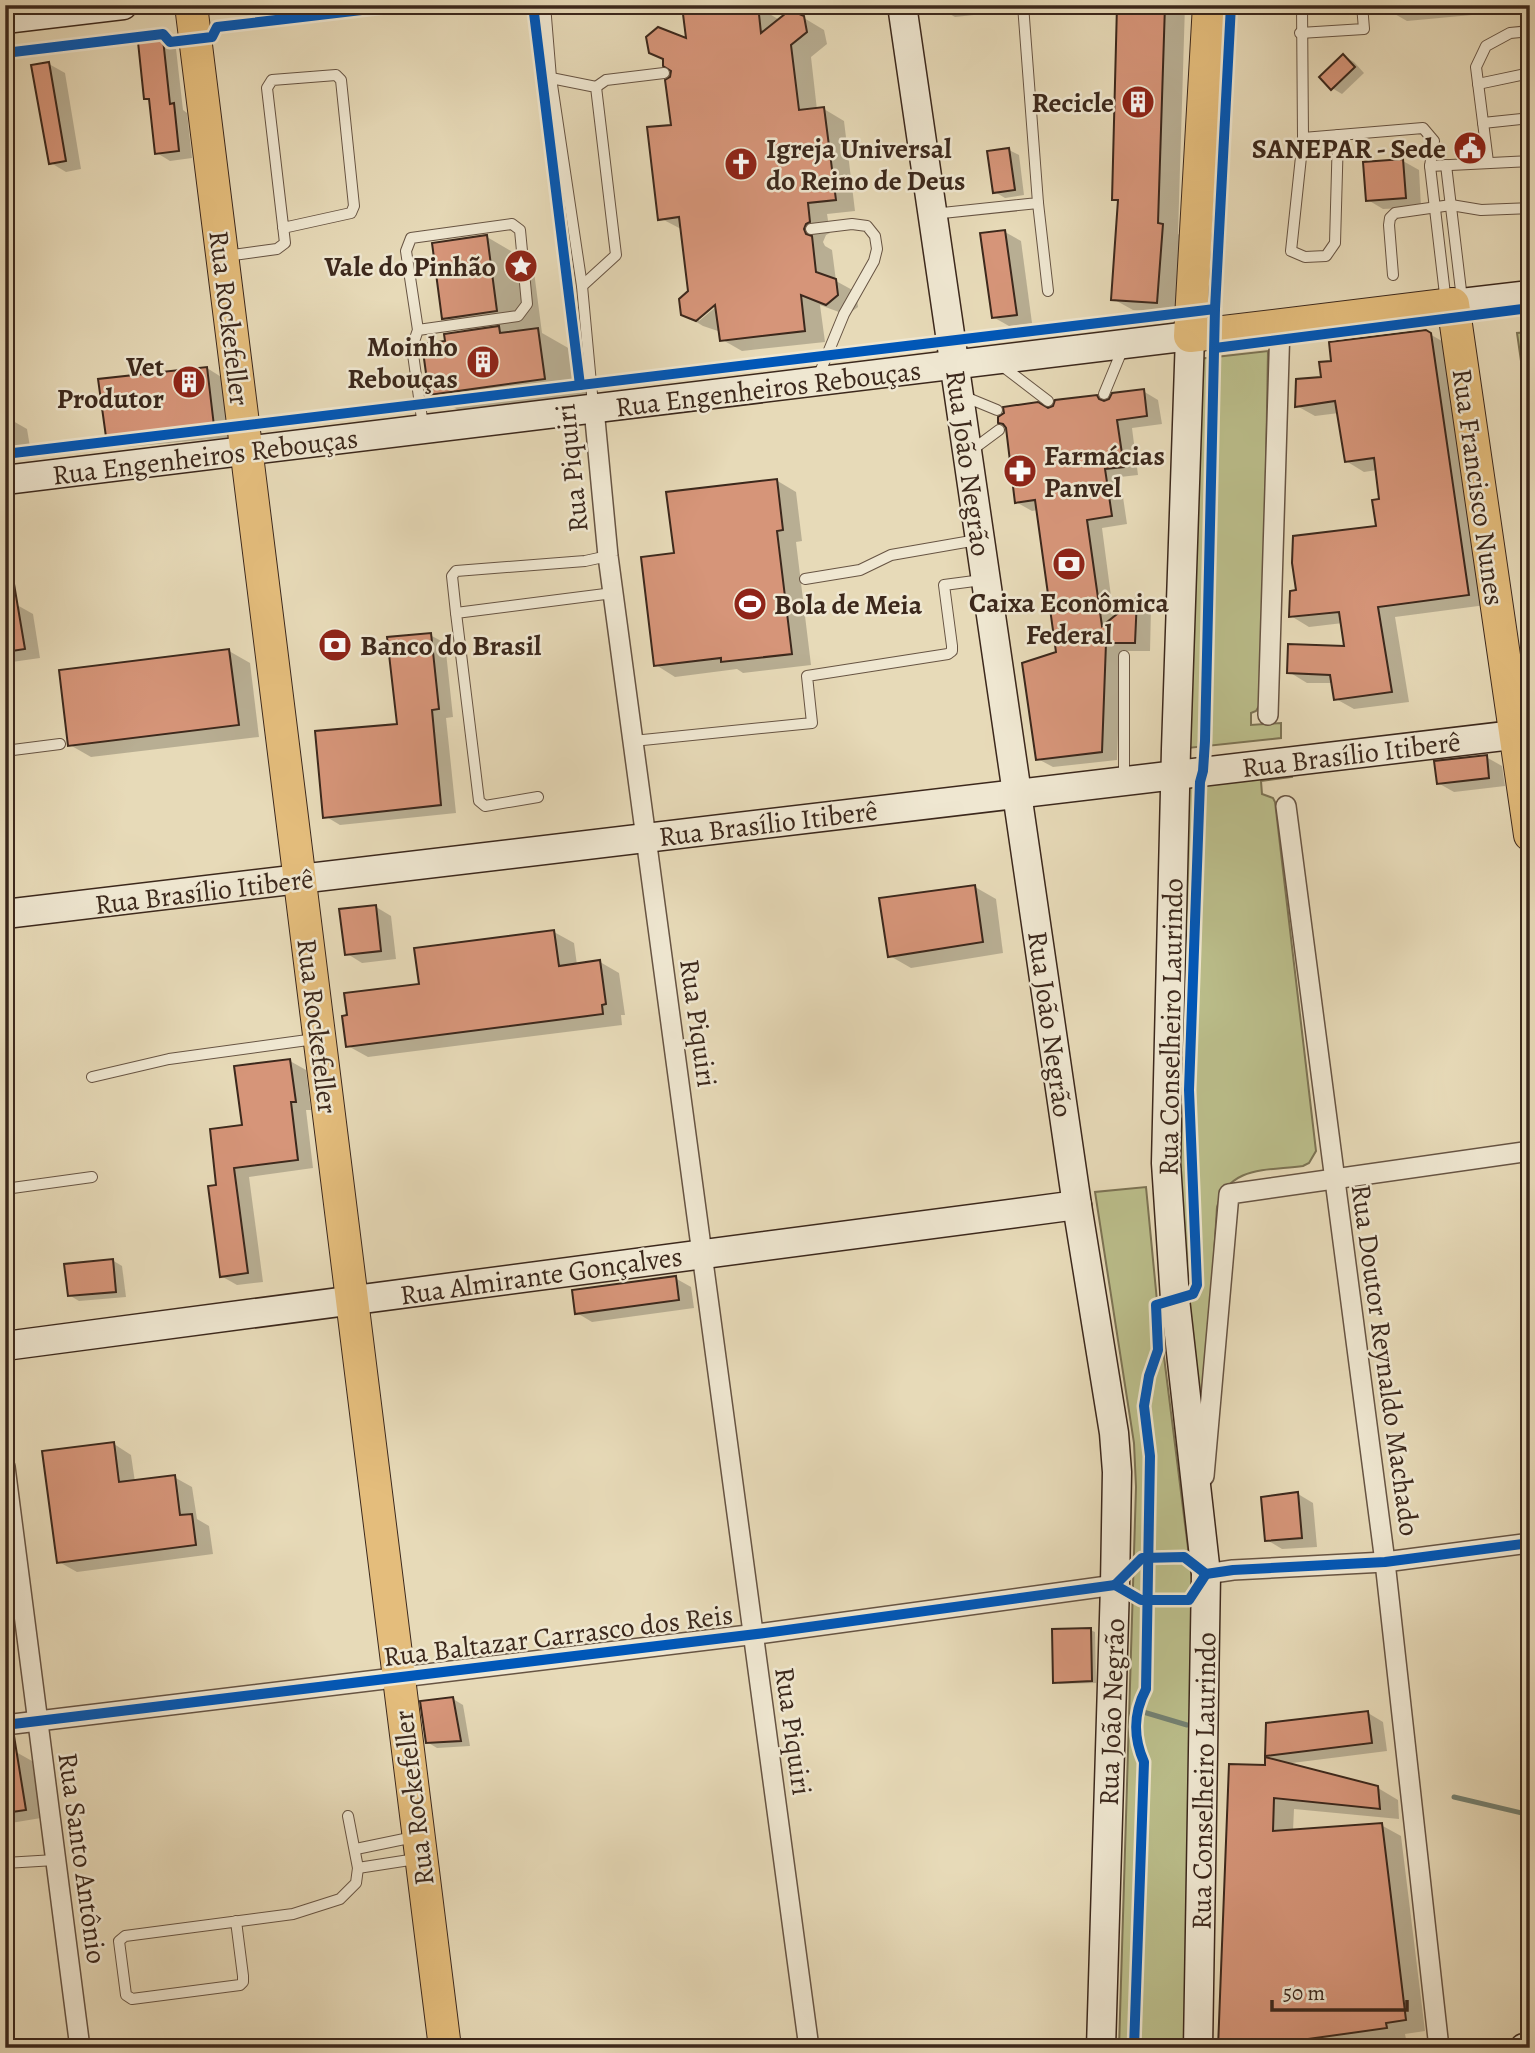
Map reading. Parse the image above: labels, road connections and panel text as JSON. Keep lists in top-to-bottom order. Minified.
{"streets":{"main road":["Rua Rockefeller","Rua Engenheiros Rebouças","Rua João Negrão","Rua Francisco Nunes","Rua Brasílio Itiberê","Rua Conselheiro Laurindo","Rua Almirante Gonçalves"],"street":["Rua Piquiri","Rua Doutor Reynaldo Machado","Rua Baltazar Carrasco dos Reis","Rua Santo Antônio"]},"crossings":[["Rua Rockefeller","Rua Engenheiros Rebouças"],["Rua Rockefeller","Rua Brasílio Itiberê"],["Rua Rockefeller","Rua Almirante Gonçalves"],["Rua Rockefeller","Rua Baltazar Carrasco dos Reis"],["Rua Engenheiros Rebouças","Rua João Negrão"],["Rua Engenheiros Rebouças","Rua Piquiri"],["Rua Engenheiros Rebouças","Rua Francisco Nunes"],["Rua Engenheiros Rebouças","Rua Conselheiro Laurindo"],["Rua João Negrão","Rua Brasílio Itiberê"],["Rua João Negrão","Rua Almirante Gonçalves"],["Rua João Negrão","Rua Baltazar Carrasco dos Reis"],["Rua Piquiri","Rua Brasílio Itiberê"],["Rua Piquiri","Rua Almirante Gonçalves"],["Rua Piquiri","Rua Baltazar Carrasco dos Reis"],["Rua Francisco Nunes","Rua Brasílio Itiberê"],["Rua Brasílio Itiberê","Rua Conselheiro Laurindo"],["Rua Baltazar Carrasco dos Reis","Rua Santo Antônio"]],"places":{"building":["Recicle","Moinho Rebouças","Vet Produtor"],"public building":["SANEPAR - Sede"],"church":["Igreja Universal do Reino de Deus"],"place":["Vale do Pinhão"],"pharmacy":["Farmácias Panvel"],"bank":["Caixa Econômica Federal","Banco do Brasil"],"sports":["Bola de Meia"]},"scale_bar":"50 m"}
